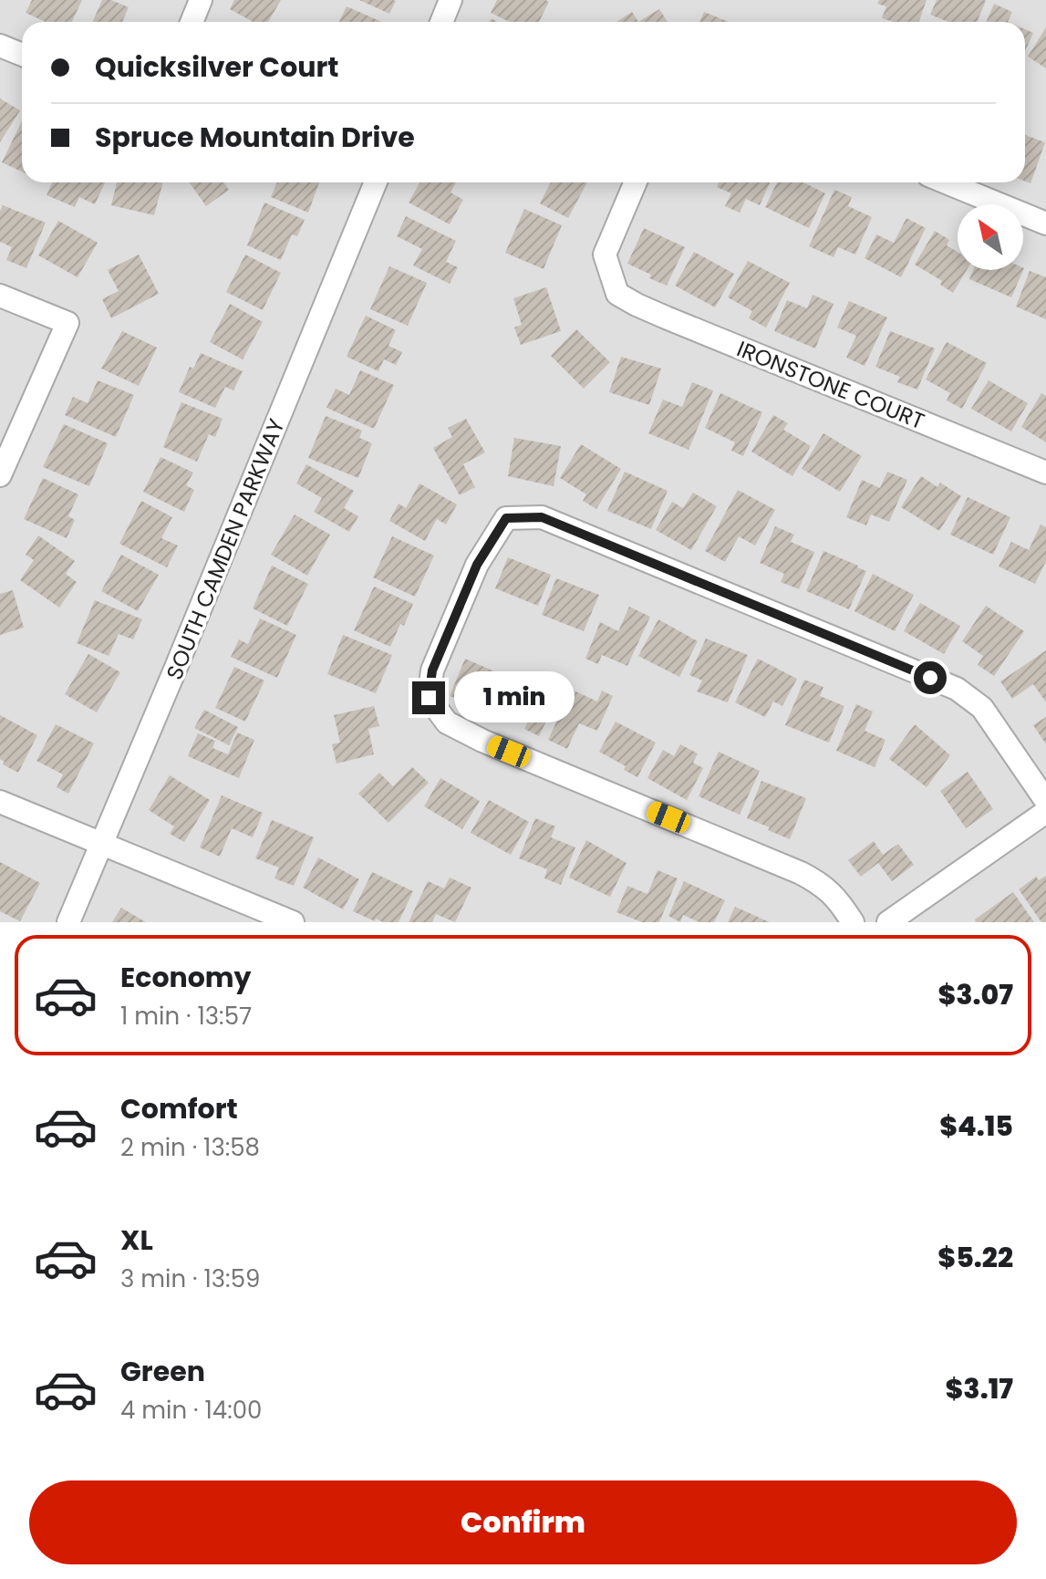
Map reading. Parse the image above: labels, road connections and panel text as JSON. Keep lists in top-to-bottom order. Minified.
{"streets":{"street":["IRONSTONE COURT","SOUTH CAMDEN PARKWAY"]},"north":"top left","page":{"banner":["Quicksilver Court","Spruce Mountain Drive"],"bubble":"1 min","list":[{"name":"Economy","note":"1 min · 13:57","value":"$3.07"},{"name":"Comfort","note":"2 min · 13:58","value":"$4.15"},{"name":"XL","note":"3 min · 13:59","value":"$5.22"},{"name":"Green","note":"4 min · 14:00","value":"$3.17"}],"buttons":"Confirm"}}
